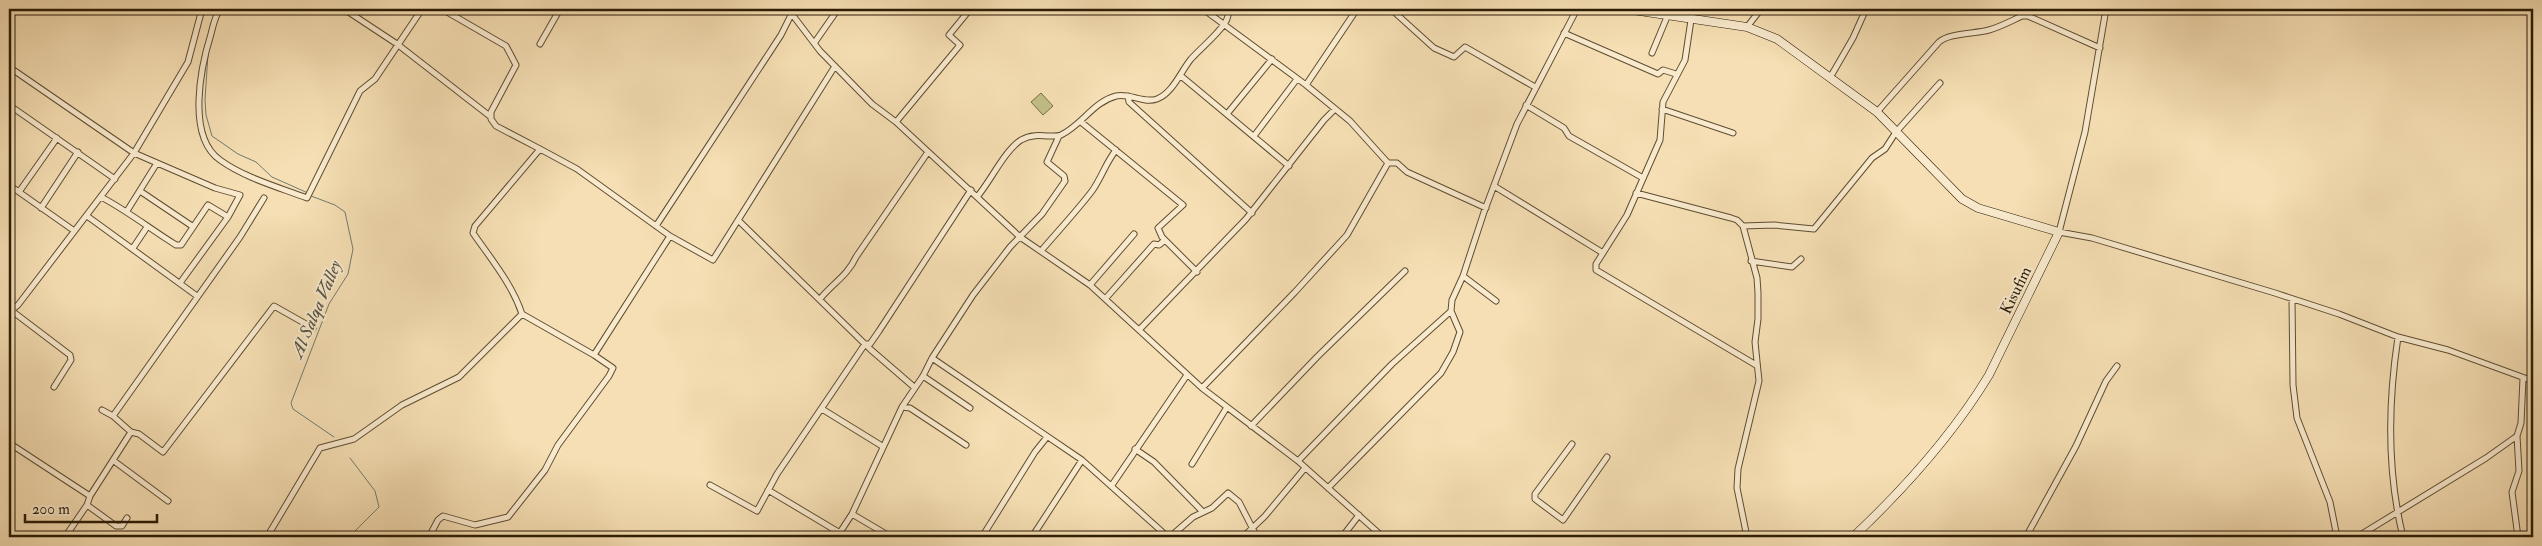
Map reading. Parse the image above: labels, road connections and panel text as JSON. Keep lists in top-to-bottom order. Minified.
{"streets":{"street":["Kisufim"]},"water":["Al Salqa Valley"],"scale_bar":"200 m"}
